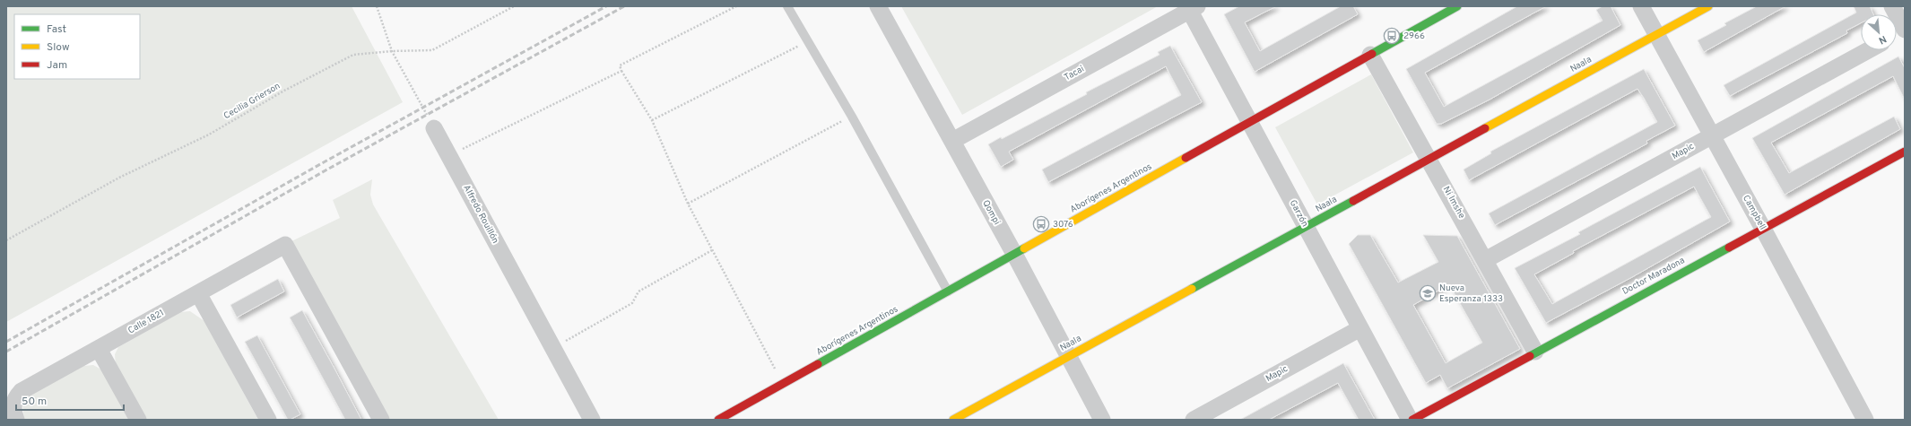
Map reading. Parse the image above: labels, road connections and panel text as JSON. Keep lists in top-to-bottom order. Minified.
{"streets":{"street":["Naala","Tacai","Mapic","Aborígenes Argentinos","Ni Imshe","Qompi","Campbell","Garzón","Alfredo Rouillón","Doctor Maradona","Calle 1821"],"path":["Cecilia Grierson"]},"crossings":[["Naala","Ni Imshe"],["Naala","Qompi"],["Naala","Campbell"],["Naala","Garzón"],["Tacai","Qompi"],["Tacai","Garzón"],["Mapic","Ni Imshe"],["Mapic","Campbell"],["Mapic","Garzón"],["Aborígenes Argentinos","Ni Imshe"],["Aborígenes Argentinos","Qompi"],["Aborígenes Argentinos","Garzón"],["Ni Imshe","Doctor Maradona"],["Campbell","Doctor Maradona"],["Garzón","Doctor Maradona"]],"places":{"bus stop":["2966","3076"],"school or university":["Nueva Esperanza 1333"]},"legend":["Fast","Slow","Jam"],"scale_bar":"50 m","north":"bottom right"}
